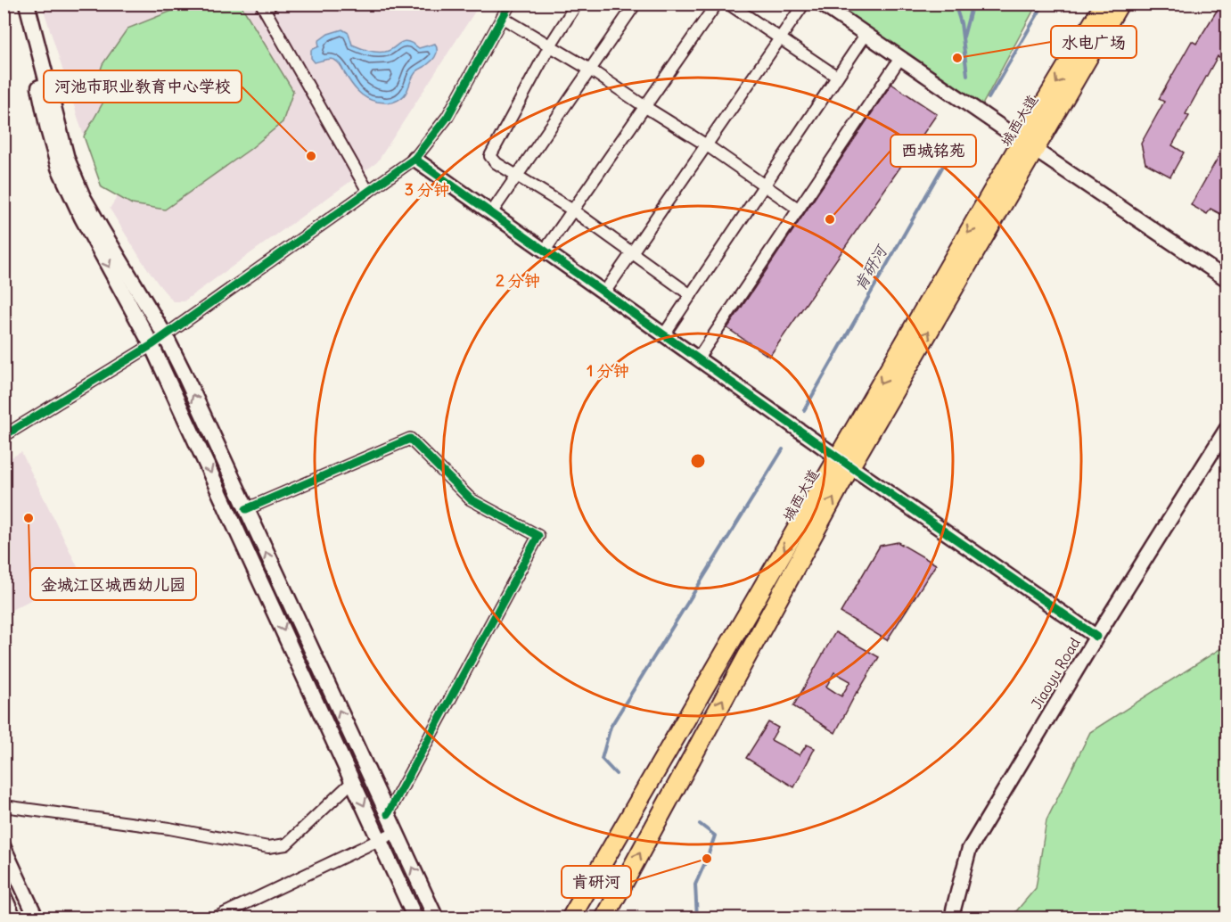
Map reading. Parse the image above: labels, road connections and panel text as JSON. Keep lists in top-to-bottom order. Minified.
{"streets":{"main road":["城西大道"],"street":["Jiaoyu Road"]},"water":["肯研河"],"places":["水电广场","河池市职业教育中心学校","西城铭苑","金城江区城西幼儿园","肯研河"],"rings":["3 分钟","2 分钟","1 分钟"]}
